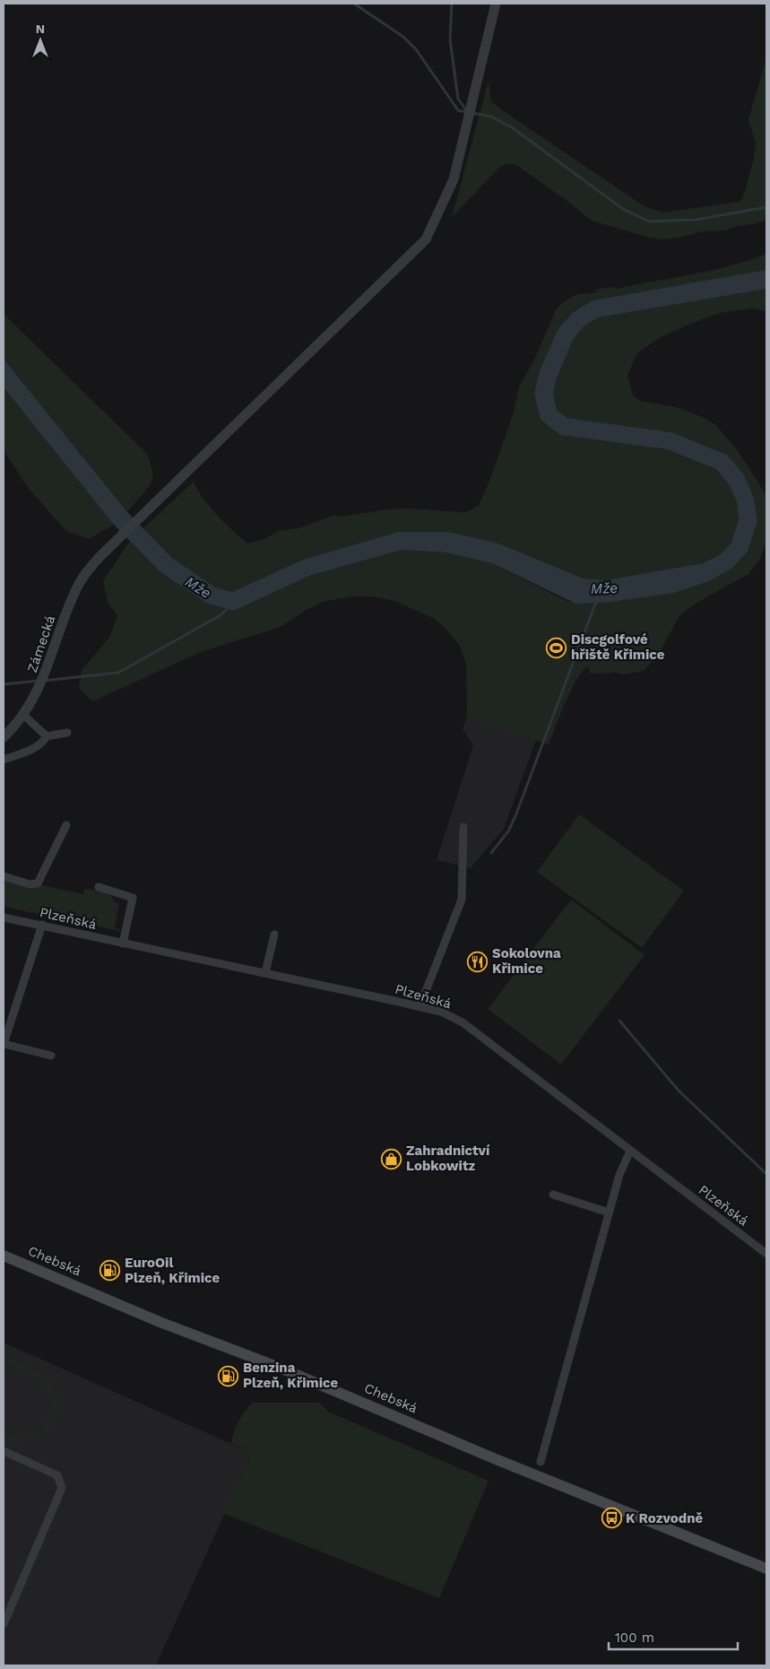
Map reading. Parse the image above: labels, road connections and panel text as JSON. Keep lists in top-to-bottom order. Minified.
{"streets":{"main road":["Chebská"],"street":["Zámecká","Plzeňská"]},"water":["Mže"],"places":{"sports":["Discgolfové hřiště Křimice"],"restaurant":["Sokolovna Křimice"],"shop":["Zahradnictví Lobkowitz"],"fuel station":["EuroOil Plzeň, Křimice","Benzina Plzeň, Křimice"],"bus stop":["K Rozvodně"]},"scale_bar":"100 m","north":"top"}
